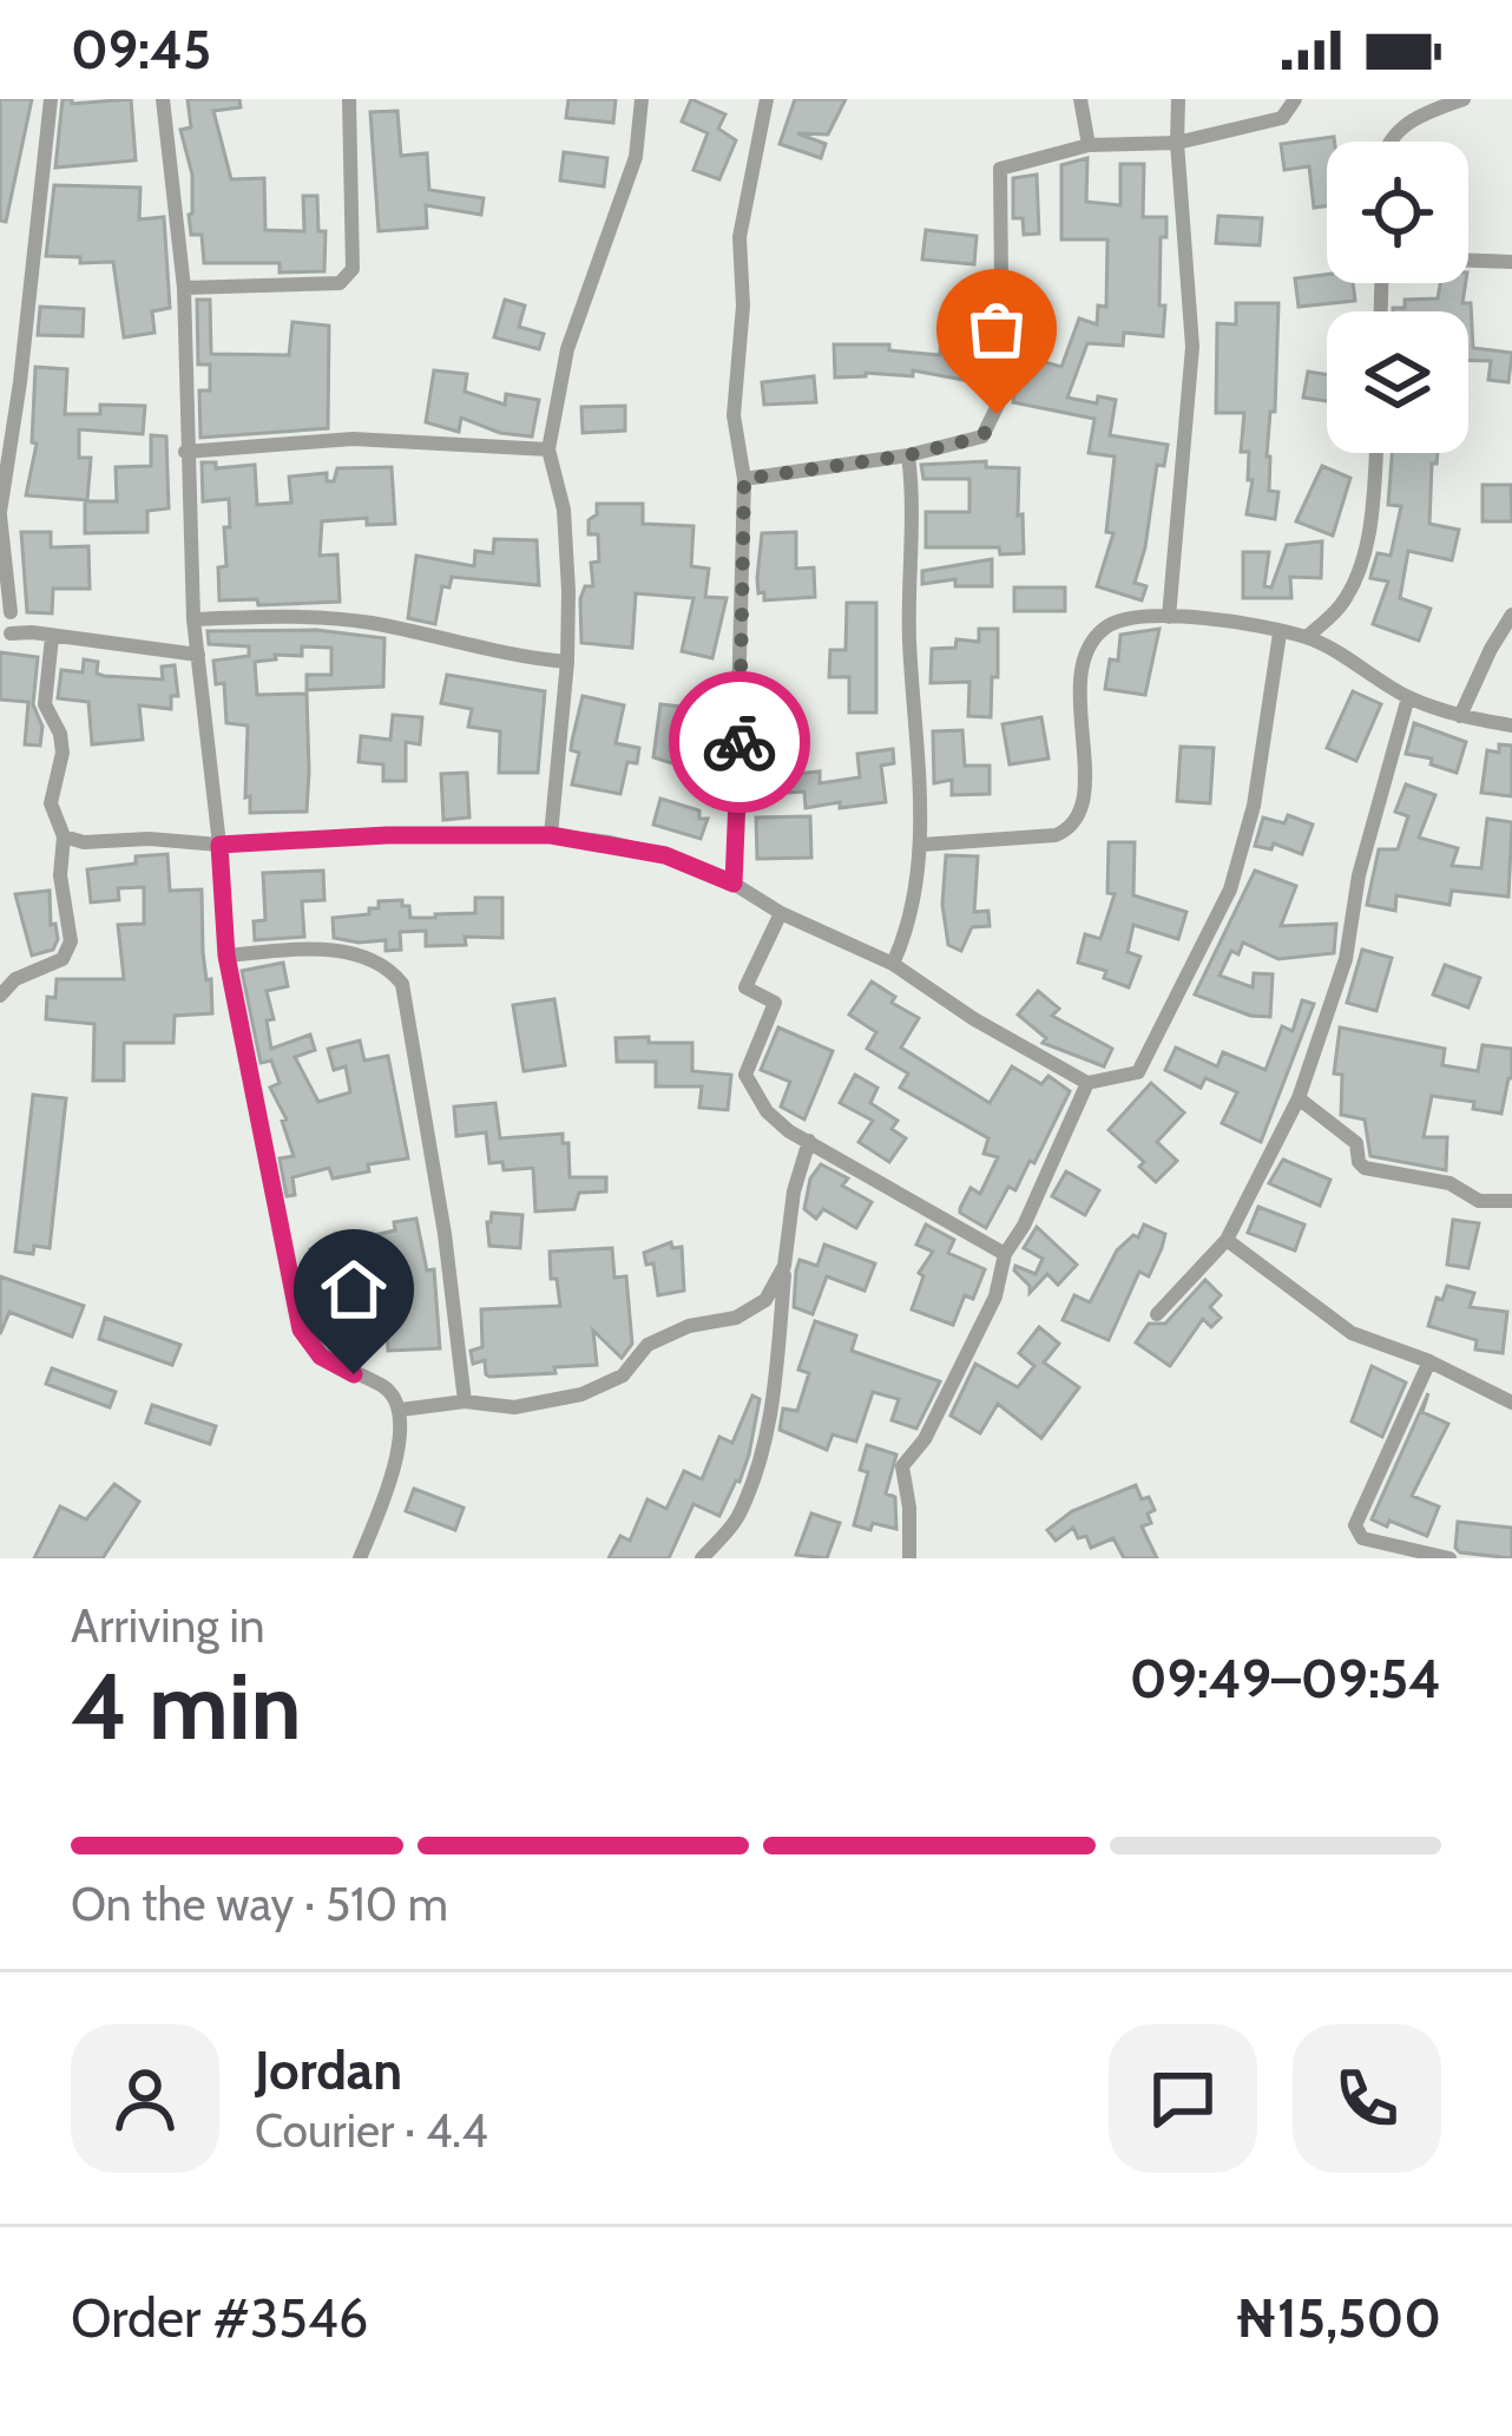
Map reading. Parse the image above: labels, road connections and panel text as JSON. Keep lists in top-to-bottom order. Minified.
{"page":{"status":"09:45","heading":["4 min","Arriving in","09:49–09:54"],"panel":["Jordan","Courier · 4.4","Order #3546","₦15,500"],"bar":"On the way · 510 m"}}
